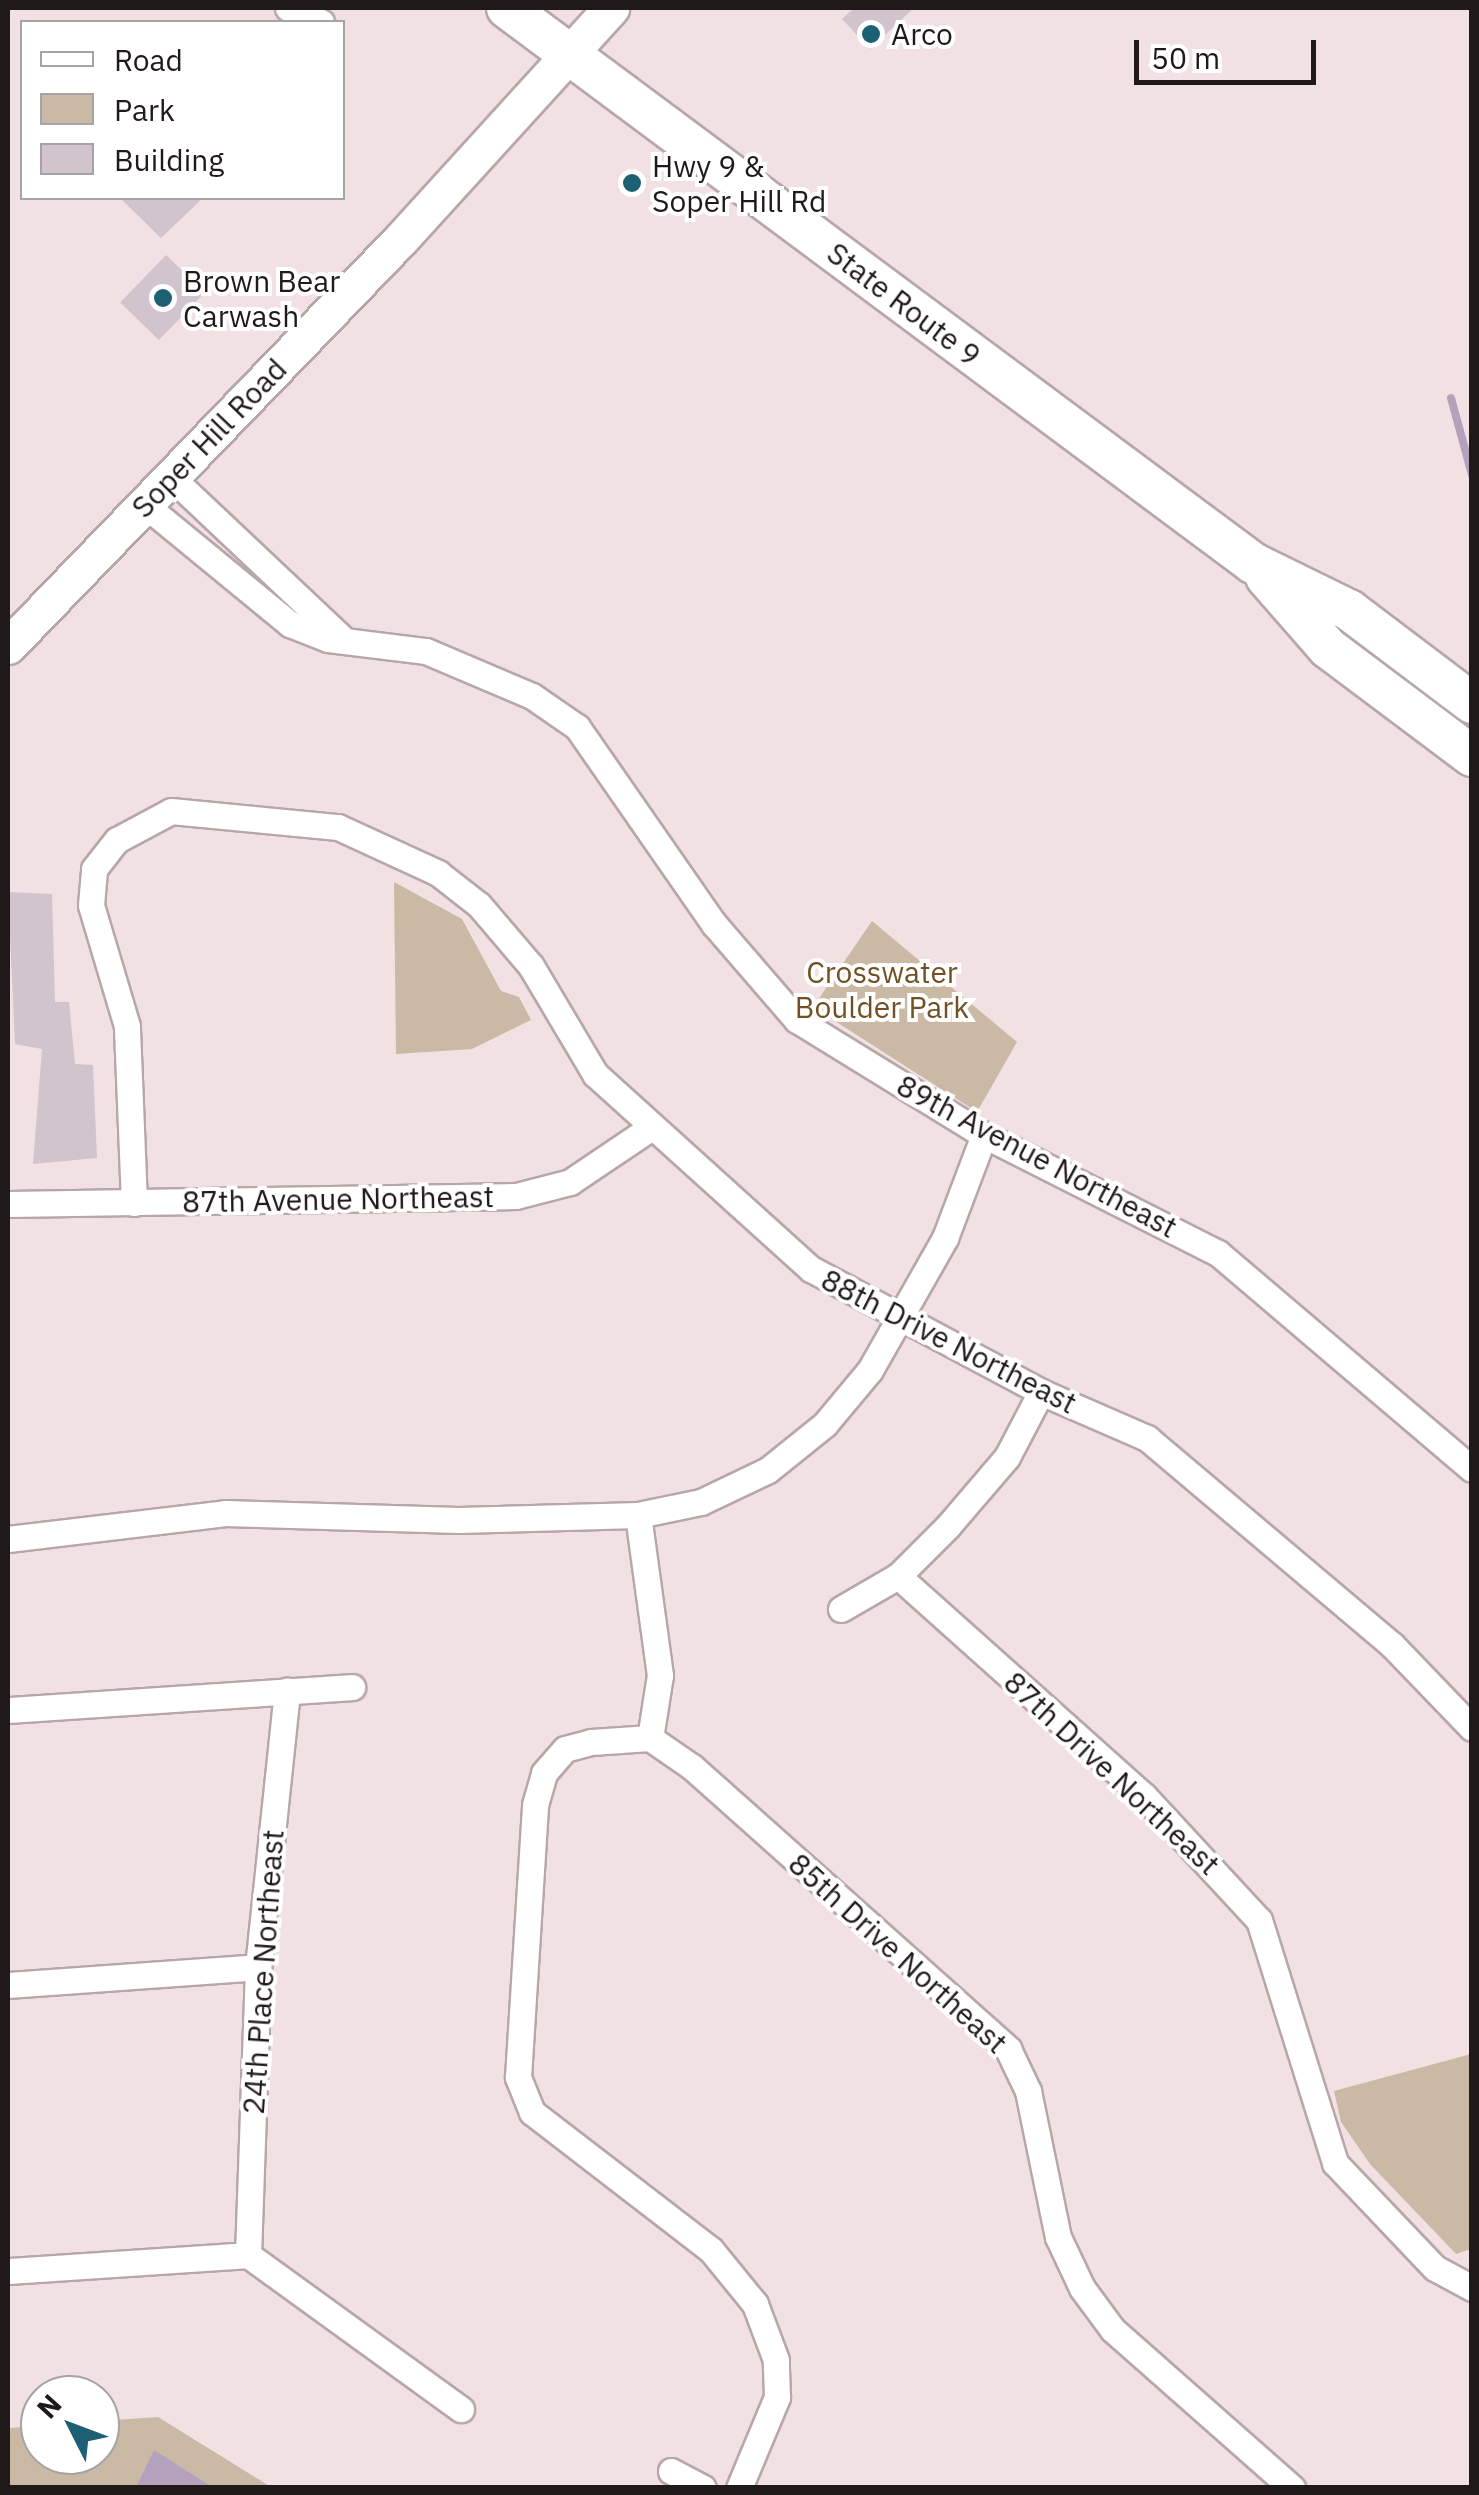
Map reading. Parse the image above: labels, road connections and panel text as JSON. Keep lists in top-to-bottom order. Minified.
{"streets":{"main road":["State Route 9"],"street":["Soper Hill Road","89th Avenue Northeast","87th Avenue Northeast","88th Drive Northeast","87th Drive Northeast","85th Drive Northeast","24th Place Northeast"]},"crossings":[["State Route 9","Soper Hill Road"],["Soper Hill Road","89th Avenue Northeast"],["87th Avenue Northeast","88th Drive Northeast"]],"parks":["Crosswater Boulder Park"],"places":["Arco","Hwy 9 & Soper Hill Rd","Brown Bear Carwash"],"legend":["Road","Park","Building"],"scale_bar":"50 m","north":"top left"}
